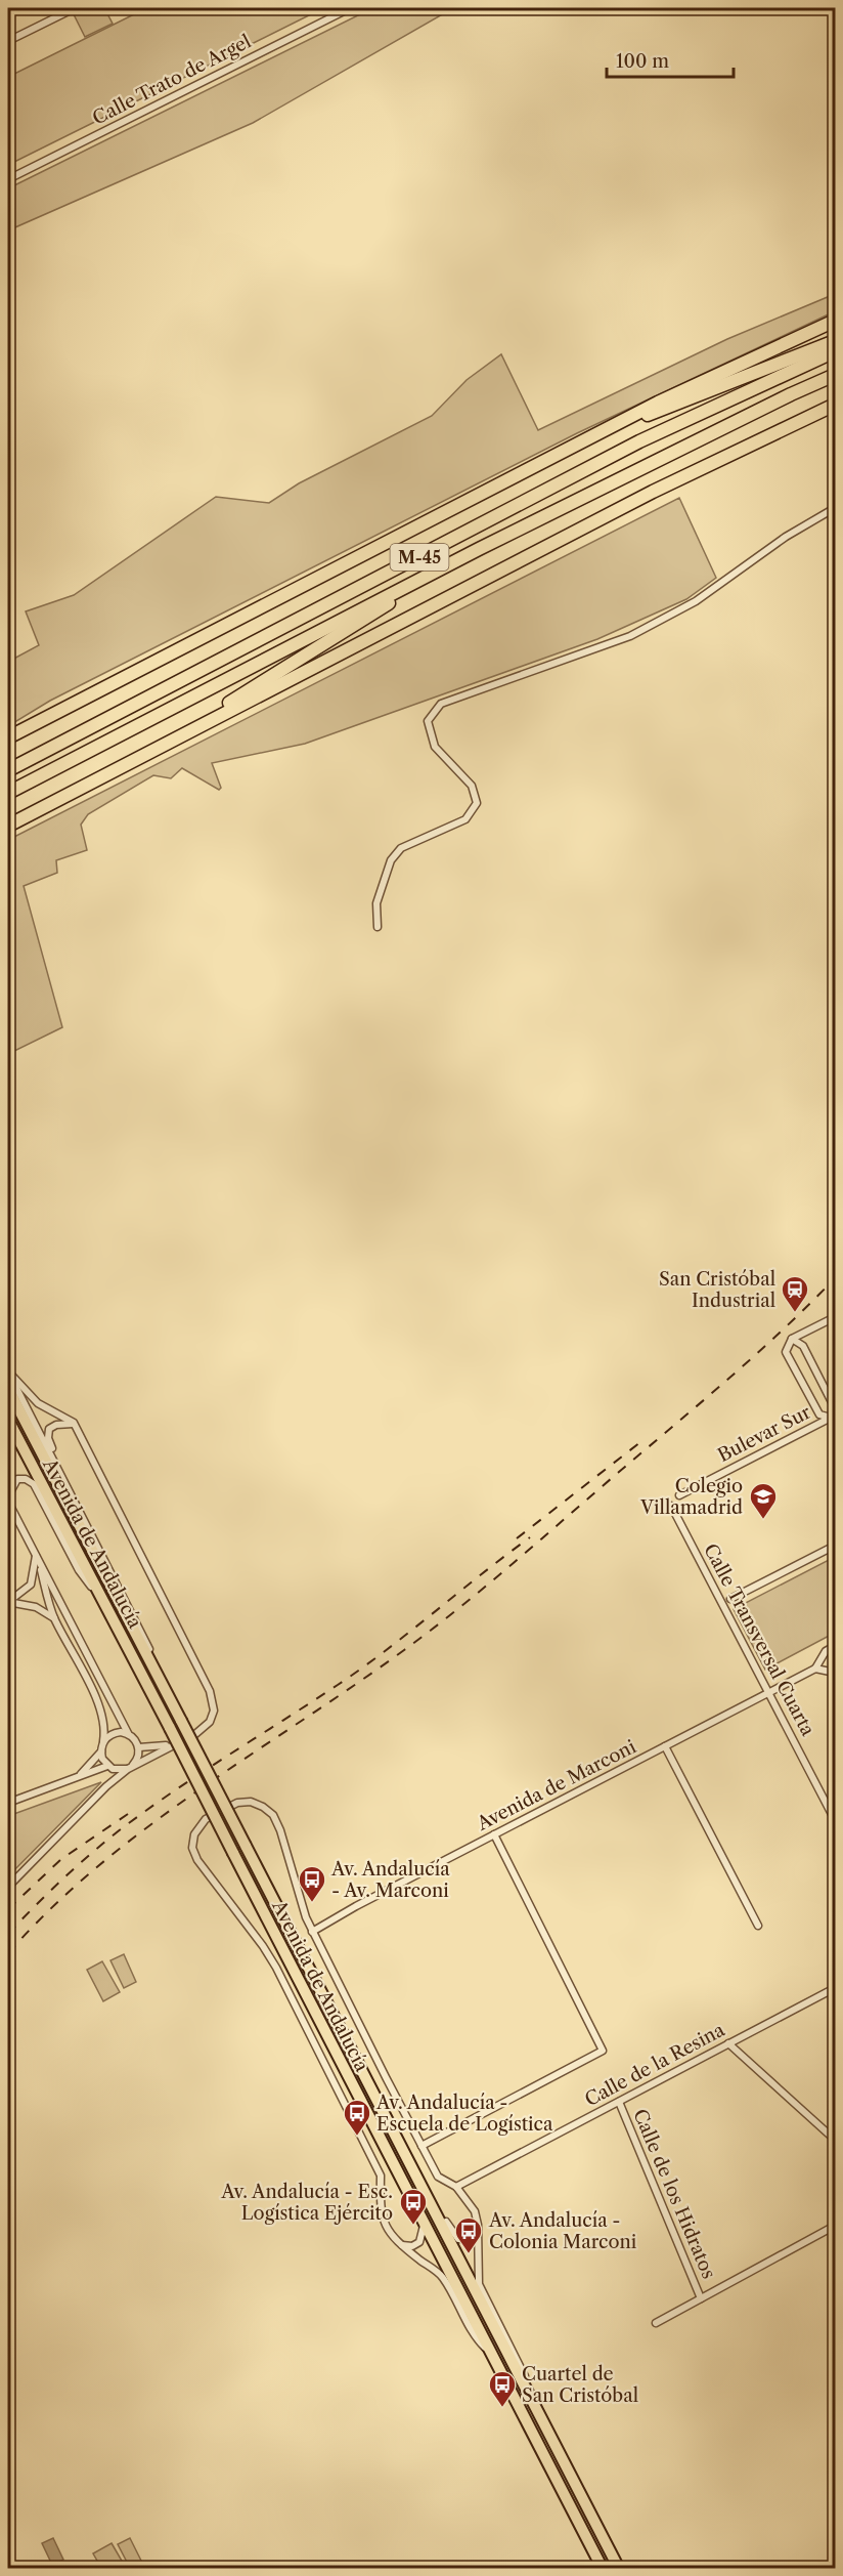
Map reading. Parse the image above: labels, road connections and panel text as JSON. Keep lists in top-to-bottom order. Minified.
{"streets":{"highway":["M-45"],"main road":["Avenida de Andalucía"],"street":["Calle Trato de Argel","Bulevar Sur","Calle Transversal Cuarta","Avenida de Marconi","Calle de la Resina","Calle de los Hidratos"]},"crossings":[["Avenida de Andalucía","Avenida de Marconi"],["Avenida de Andalucía","Calle de la Resina"],["Calle Transversal Cuarta","Avenida de Marconi"],["Calle de la Resina","Calle de los Hidratos"]],"places":{"station":["San Cristóbal Industrial"],"school or university":["Colegio Villamadrid"],"bus stop":["Av. Andalucía - Av. Marconi","Av. Andalucía - Escuela de Logística","Av. Andalucía - Esc. Logística Ejército","Av. Andalucía - Colonia Marconi","Cuartel de San Cristóbal"]},"scale_bar":"100 m"}
